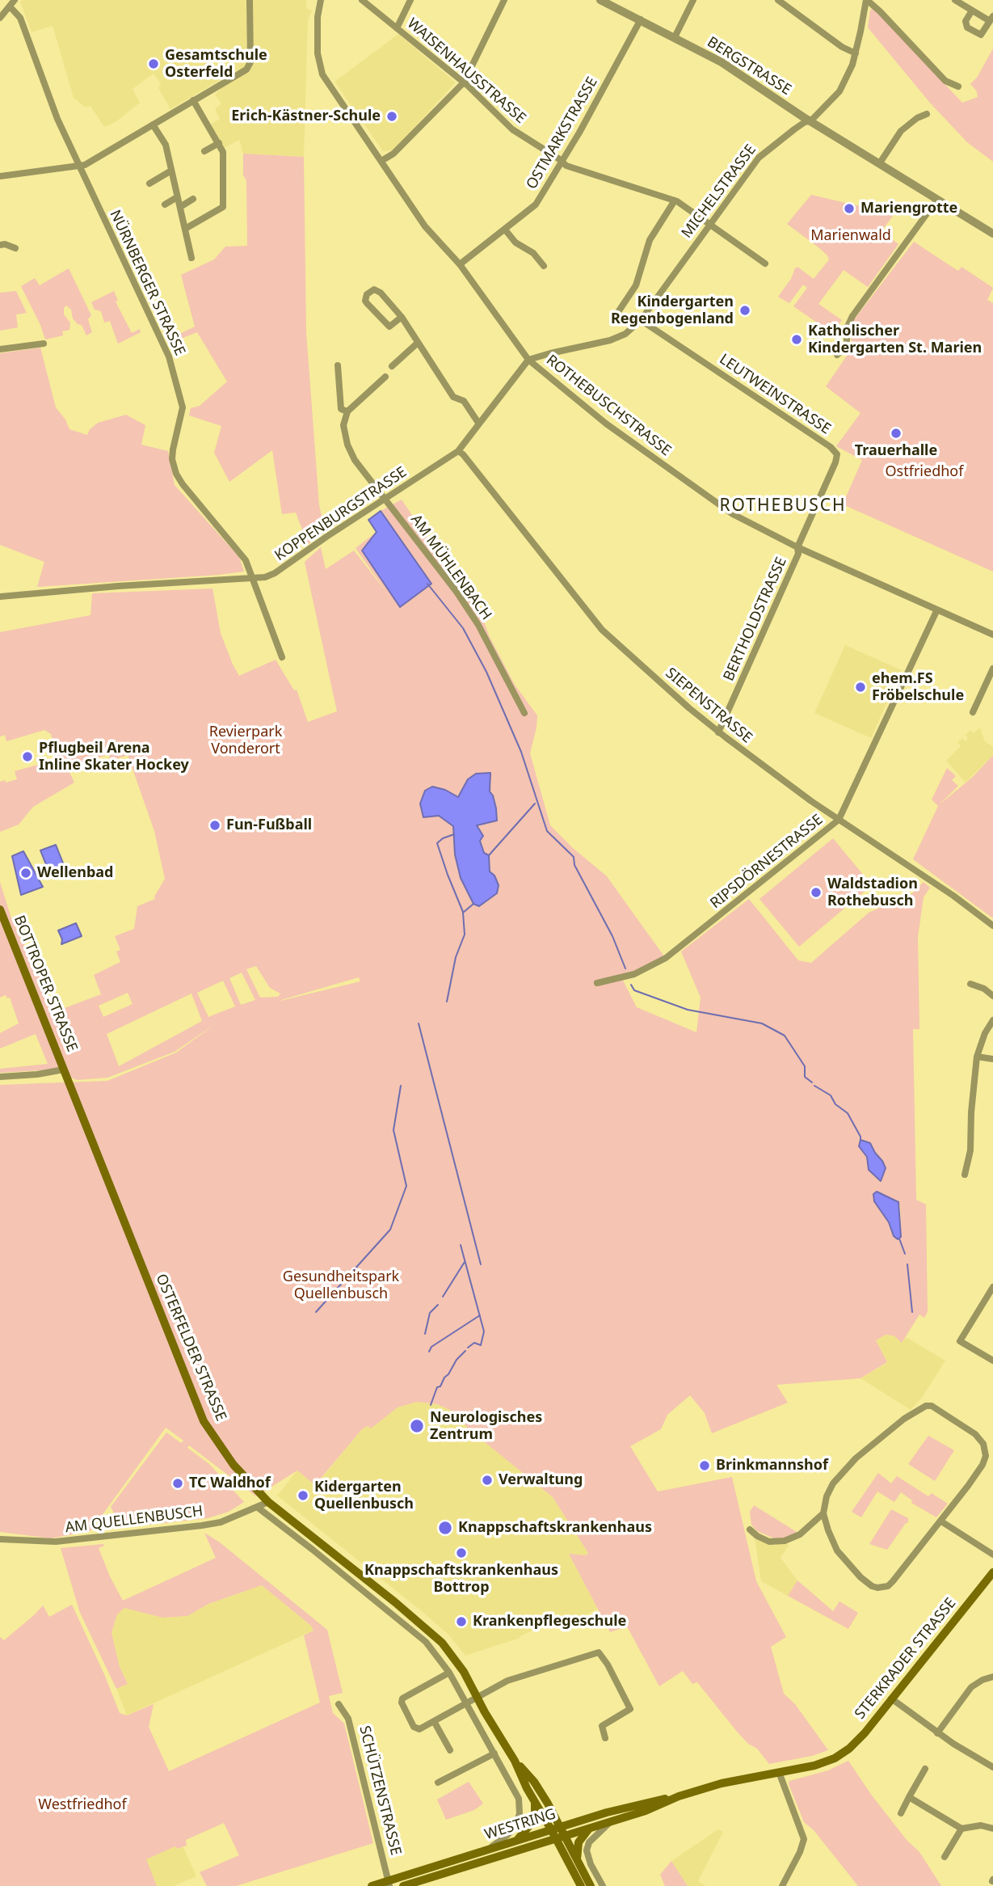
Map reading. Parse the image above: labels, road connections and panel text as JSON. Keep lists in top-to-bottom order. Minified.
{"streets":{"main road":["BOTTROPER STRASSE","OSTERFELDER STRASSE","STERKRADER STRASSE","WESTRING"],"street":["BERGSTRASSE","WAISENHAUSSTRASSE","OSTMARKSTRASSE","MICHELSTRASSE","NÜRNBERGER STRASSE","LEUTWEINSTRASSE","ROTHEBUSCHSTRASSE","KOPPENBURGSTRASSE","AM MÜHLENBACH","BERTHOLDSTRASSE","SIEPENSTRASSE","RIPSDÖRNESTRASSE","AM QUELLENBUSCH","SCHÜTZENSTRASSE"]},"crossings":[["BERGSTRASSE","OSTMARKSTRASSE"],["BERGSTRASSE","MICHELSTRASSE"],["WAISENHAUSSTRASSE","OSTMARKSTRASSE"],["WAISENHAUSSTRASSE","MICHELSTRASSE"],["OSTMARKSTRASSE","ROTHEBUSCHSTRASSE"],["MICHELSTRASSE","LEUTWEINSTRASSE"],["NÜRNBERGER STRASSE","KOPPENBURGSTRASSE"],["LEUTWEINSTRASSE","ROTHEBUSCHSTRASSE"],["LEUTWEINSTRASSE","BERTHOLDSTRASSE"],["ROTHEBUSCHSTRASSE","KOPPENBURGSTRASSE"],["ROTHEBUSCHSTRASSE","BERTHOLDSTRASSE"],["ROTHEBUSCHSTRASSE","RIPSDÖRNESTRASSE"],["KOPPENBURGSTRASSE","AM MÜHLENBACH"],["KOPPENBURGSTRASSE","SIEPENSTRASSE"],["BERTHOLDSTRASSE","SIEPENSTRASSE"],["SIEPENSTRASSE","RIPSDÖRNESTRASSE"],["BOTTROPER STRASSE","OSTERFELDER STRASSE"],["OSTERFELDER STRASSE","AM QUELLENBUSCH"],["OSTERFELDER STRASSE","WESTRING"],["STERKRADER STRASSE","WESTRING"],["SCHÜTZENSTRASSE","WESTRING"]],"districts":["ROTHEBUSCH"],"parks":["Marienwald","Ostfriedhof","Revierpark Vonderort","Gesundheitspark Quellenbusch","Westfriedhof"],"places":["Gesamtschule Osterfeld","Erich-Kästner-Schule","Mariengrotte","Kindergarten Regenbogenland","Katholischer Kindergarten St. Marien","Trauerhalle","ehem.FS Fröbelschule","Pflugbeil Arena Inline Skater Hockey","Fun-Fußball","Wellenbad","Waldstadion Rothebusch","Neurologisches Zentrum","Brinkmannshof","Verwaltung","TC Waldhof","Kidergarten Quellenbusch","Knappschaftskrankenhaus","Knappschaftskrankenhaus Bottrop","Krankenpflegeschule"]}
